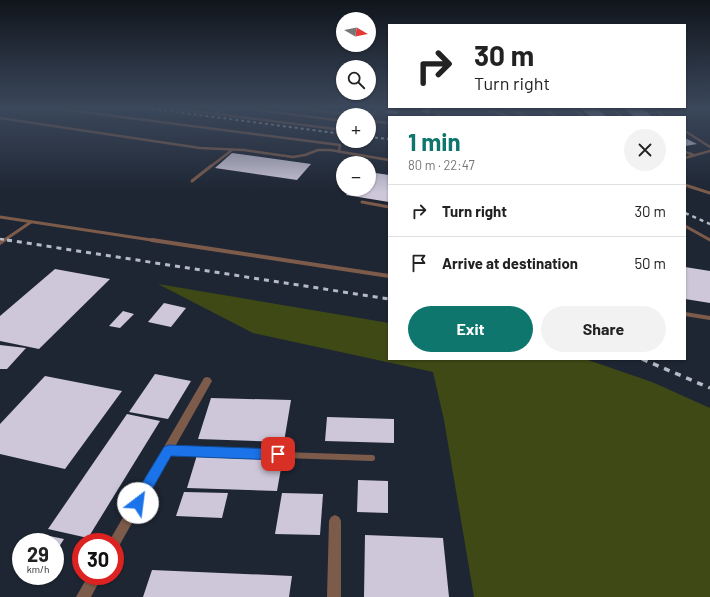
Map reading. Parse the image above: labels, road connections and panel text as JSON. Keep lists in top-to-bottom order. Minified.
{"north":"right","page":{"map_buttons":["+","−"],"turn":["30 m","Turn right"],"heading":["1 min","80 m · 22:47"],"list":[{"name":"Turn right","value":"30 m"},{"name":"Arrive at destination","value":"50 m"}],"buttons":["Exit","Share"],"speed":"29 km/h","limit":"30"}}
